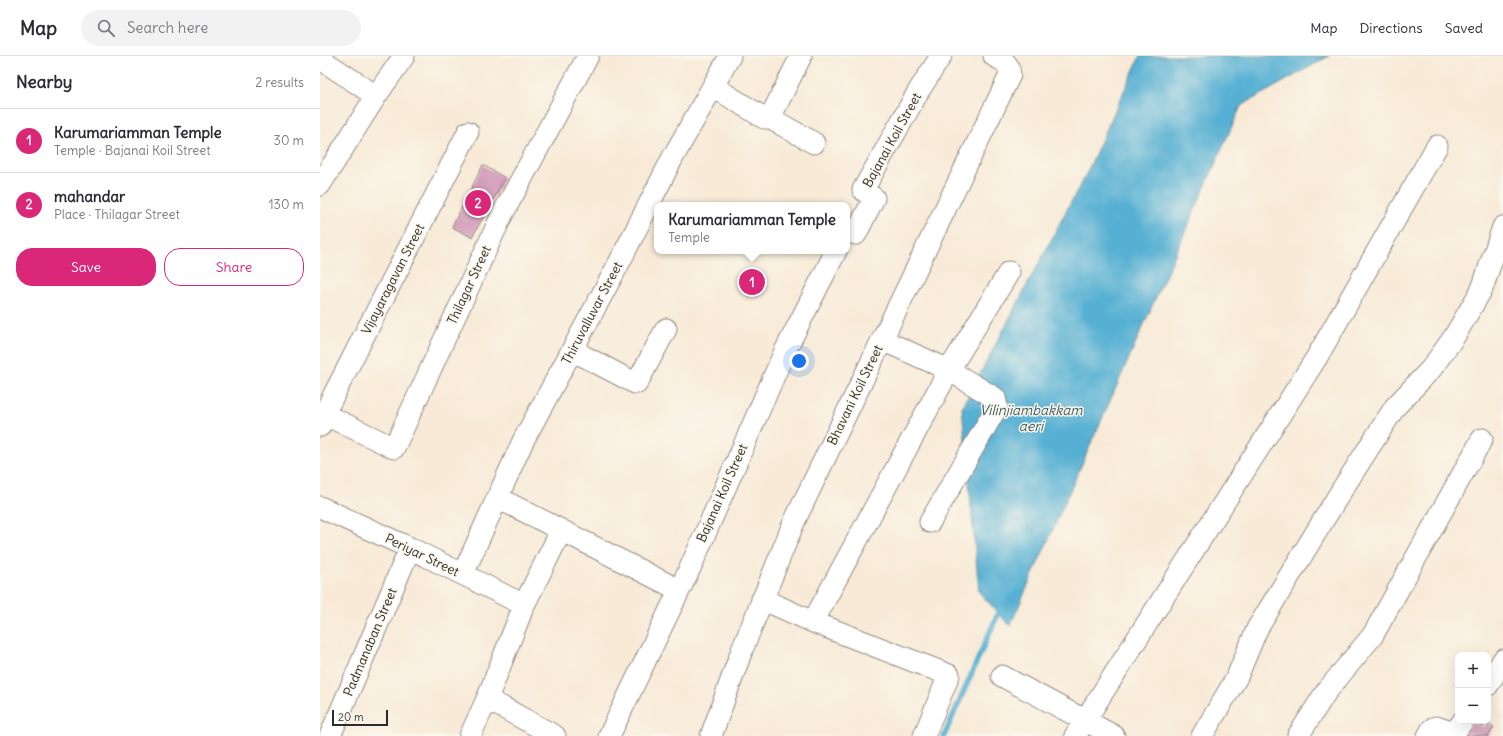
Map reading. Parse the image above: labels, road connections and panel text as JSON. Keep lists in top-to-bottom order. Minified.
{"streets":{"street":["Bajanai Koil Street","Vijayaragavan Street","Thilagar Street","Thiruvalluvar Street","Bhavani Koil Street","Periyar Street","Padmanaban Street"]},"crossings":[["Vijayaragavan Street","Thilagar Street"],["Thiruvalluvar Street","Periyar Street"],["Periyar Street","Padmanaban Street"]],"water":["Vilinjiambakkam aeri"],"scale_bar":"20 m","page":{"header":"Map","search":"Search here","nav":["Map","Directions","Saved"],"heading":["Nearby","2 results"],"list":[{"mark":"1","name":"Karumariamman Temple","note":"Temple · Bajanai Koil Street","value":"30 m"},{"mark":"2","name":"mahandar","note":"Place · Thilagar Street","value":"130 m"}],"pins":["2","1"],"popup":["Karumariamman Temple","Temple"],"buttons":["Save","Share"],"map_buttons":["+","−"],"scale":"20 m"}}
